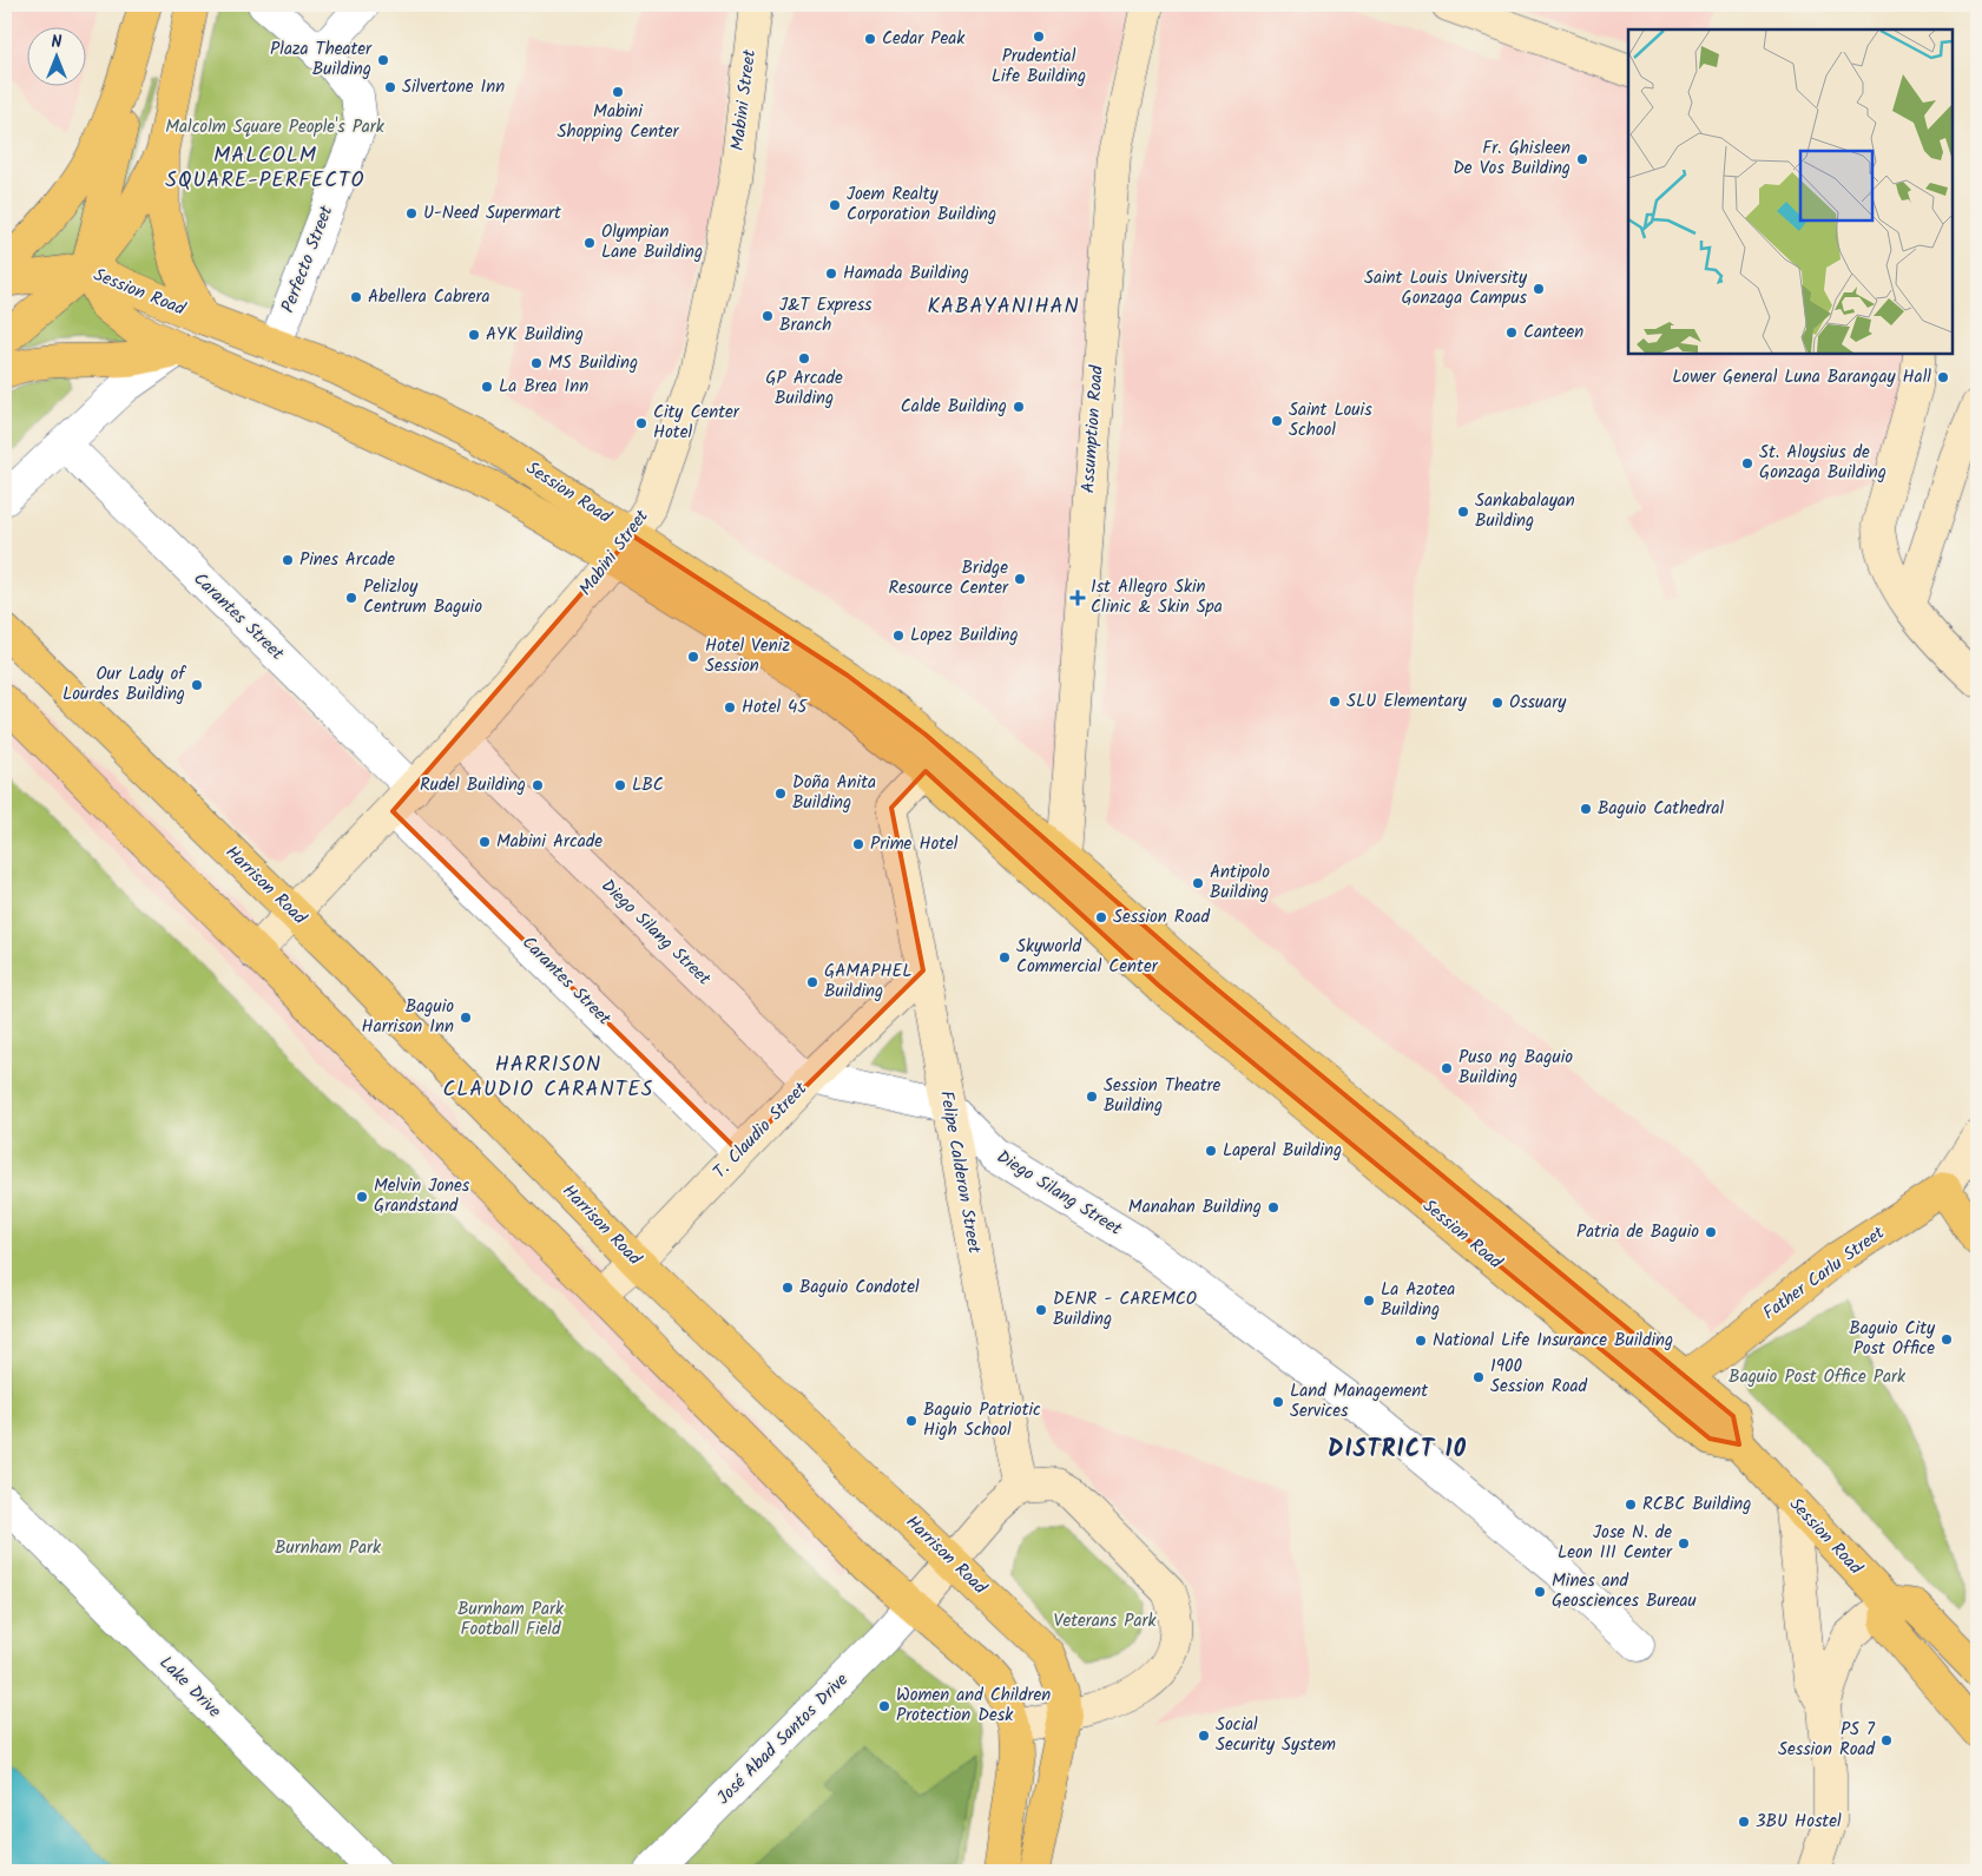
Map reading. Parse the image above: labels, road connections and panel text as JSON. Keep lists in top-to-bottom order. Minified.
{"streets":{"main road":["Session Road","Harrison Road","Father Carlu Street"],"street":["Mabini Street","Perfecto Street","Assumption Road","Carantes Street","Diego Silang Street","T. Claudio Street","Felipe Calderon Street","Lake Drive","José Abad Santos Drive"]},"crossings":[["Mabini Street","Session Road"],["Mabini Street","Carantes Street"],["Mabini Street","Harrison Road"],["Mabini Street","Diego Silang Street"],["Perfecto Street","Session Road"],["Session Road","Assumption Road"],["Session Road","Felipe Calderon Street"],["Session Road","Father Carlu Street"],["Carantes Street","T. Claudio Street"],["Harrison Road","T. Claudio Street"],["Diego Silang Street","T. Claudio Street"],["Diego Silang Street","Felipe Calderon Street"],["T. Claudio Street","Felipe Calderon Street"]],"districts":["MALCOLM SQUARE-PERFECTO","KABAYANIHAN","HARRISON CLAUDIO CARANTES","DISTRICT 10"],"parks":["Malcolm Square People's Park","Baguio Post Office Park","Burnham Park","Burnham Park Football Field","Veterans Park"],"places":{"other":["Prudential Life Building","Cedar Peak","Plaza Theater Building","Silvertone Inn","Mabini Shopping Center","Fr. Ghisleen De Vos Building","Joem Realty Corporation Building","U-Need Supermart","Olympian Lane Building","Hamada Building","Saint Louis University Gonzaga Campus","Abellera Cabrera","J&T Express Branch","Canteen","AYK Building","GP Arcade Building","MS Building","Lower General Luna Barangay Hall","La Brea Inn","Calde Building","Saint Louis School","City Center Hotel","St. Aloysius de Gonzaga Building","Sankabalayan Building","Pines Arcade","Bridge Resource Center","Pelizloy Centrum Baguio","Lopez Building","Hotel Veniz Session","Our Lady of Lourdes Building","SLU Elementary","Ossuary","Hotel 45","Rudel Building","LBC","Doña Anita Building","Baguio Cathedral","Mabini Arcade","Prime Hotel","Antipolo Building","Session Road","Skyworld Commercial Center","GAMAPHEL Building","Baguio Harrison Inn","Puso ng Baguio Building","Session Theatre Building","Laperal Building","Melvin Jones Grandstand","Manahan Building","Patria de Baguio","Baguio Condotel","La Azotea Building","DENR - CAREMCO Building","Baguio City Post Office","National Life Insurance Building","1900 Session Road","Land Management Services","Baguio Patriotic High School","RCBC Building","Jose N. de Leon III Center","Mines and Geosciences Bureau","Women and Children Protection Desk","Social Security System","PS 7 Session Road","3BU Hostel"],"health":["1st Allegro Skin Clinic & Skin Spa"]},"north":"top"}
